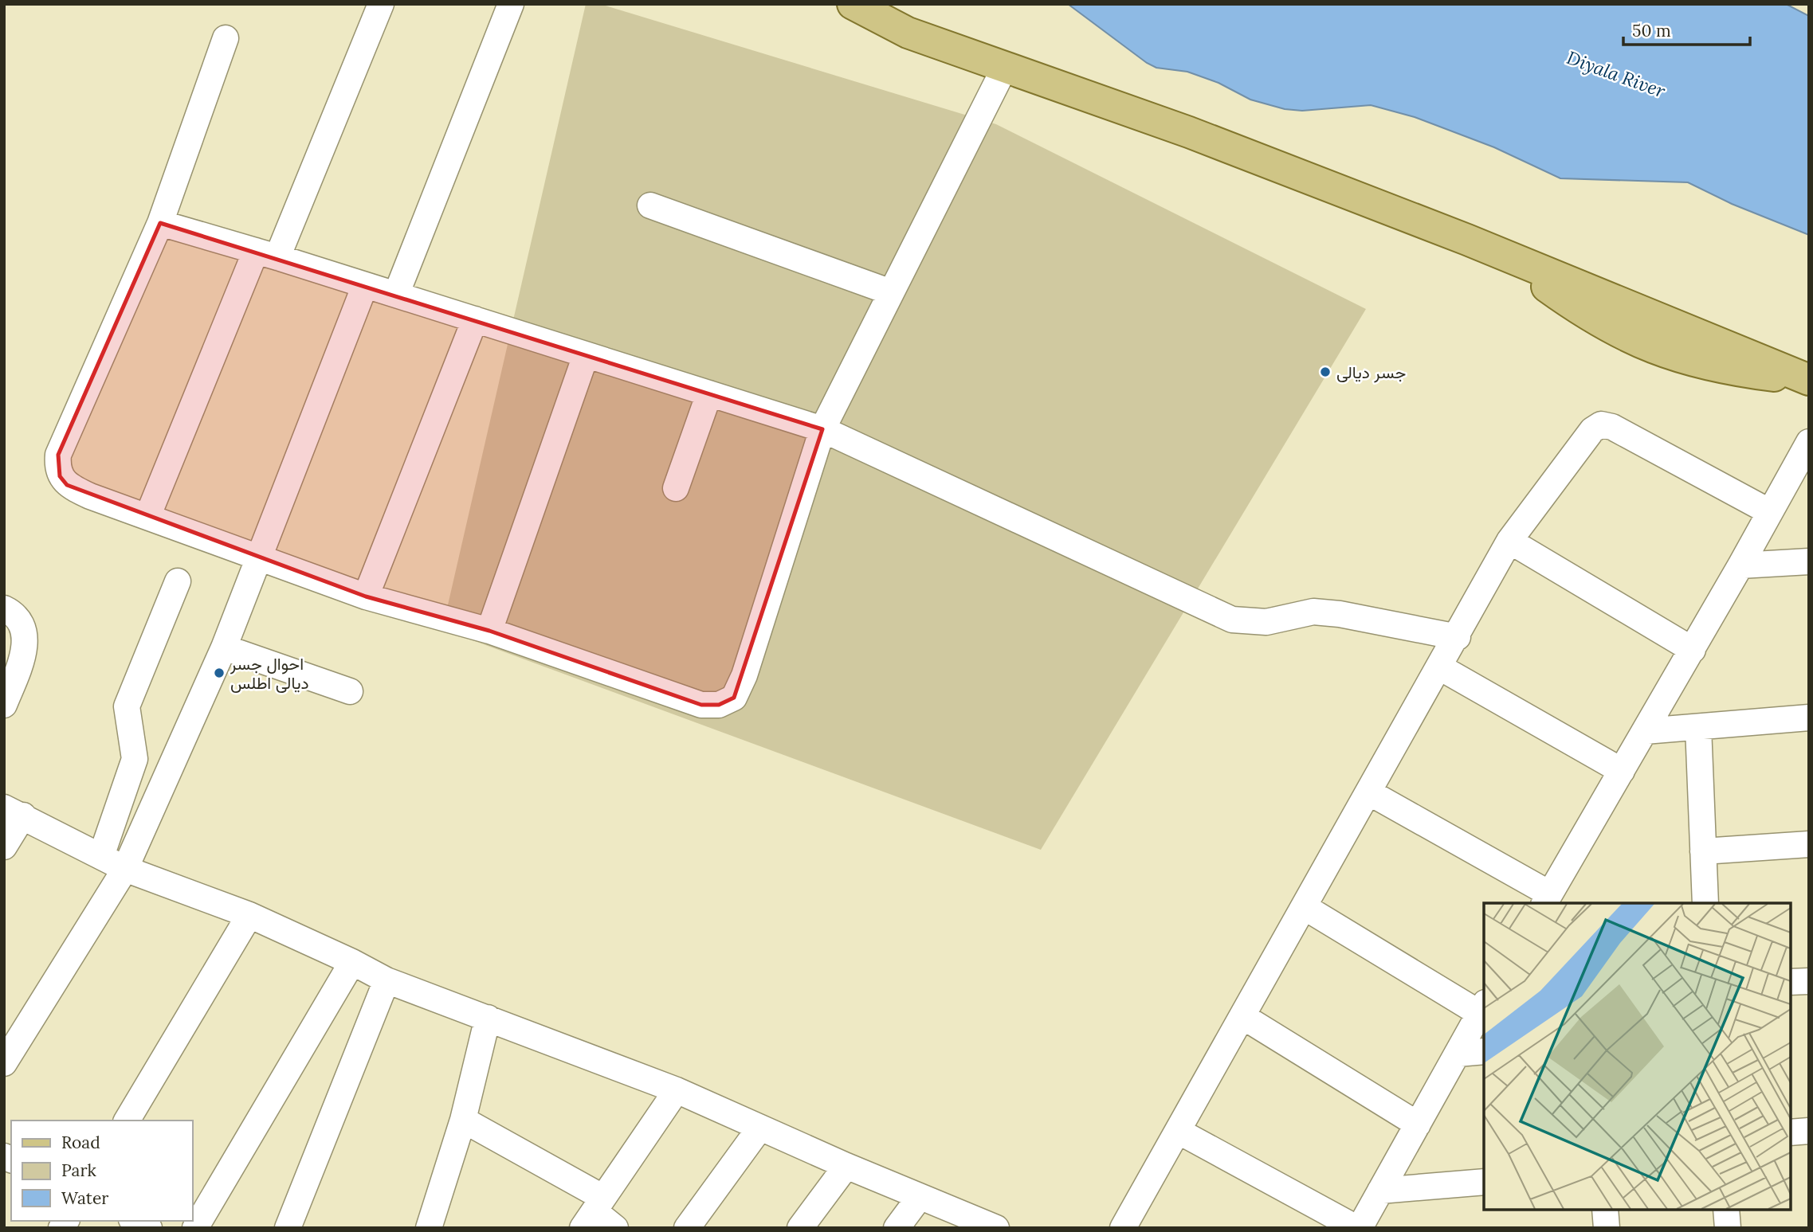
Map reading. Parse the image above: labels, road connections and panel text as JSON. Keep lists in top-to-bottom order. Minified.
{"water":["Diyala River"],"places":["جسر ديالى","احوال جسر ديالى اطلس"],"legend":["Road","Park","Water"],"scale_bar":"50 m"}
